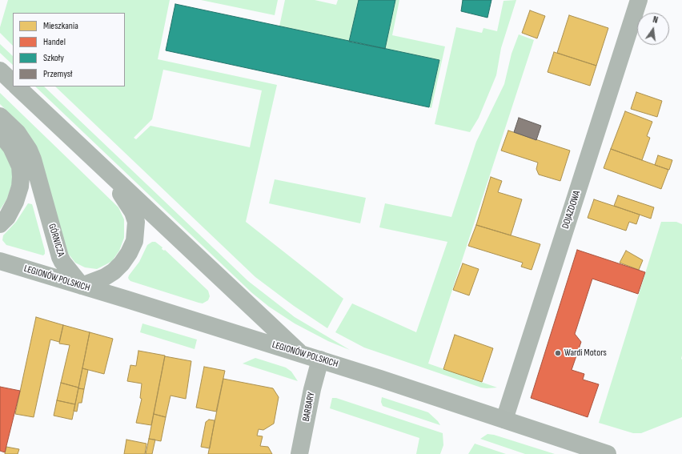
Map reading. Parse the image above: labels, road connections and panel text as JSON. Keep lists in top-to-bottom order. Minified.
{"streets":{"street":["DOJAZDOWA","GÓRNICZA","LEGIONÓW POLSKICH","BARBARY"]},"crossings":[["DOJAZDOWA","LEGIONÓW POLSKICH"],["GÓRNICZA","LEGIONÓW POLSKICH"],["LEGIONÓW POLSKICH","BARBARY"]],"places":["Wardi Motors"],"legend":["Mieszkania","Handel","Szkoły","Przemysł"],"north":"top"}
